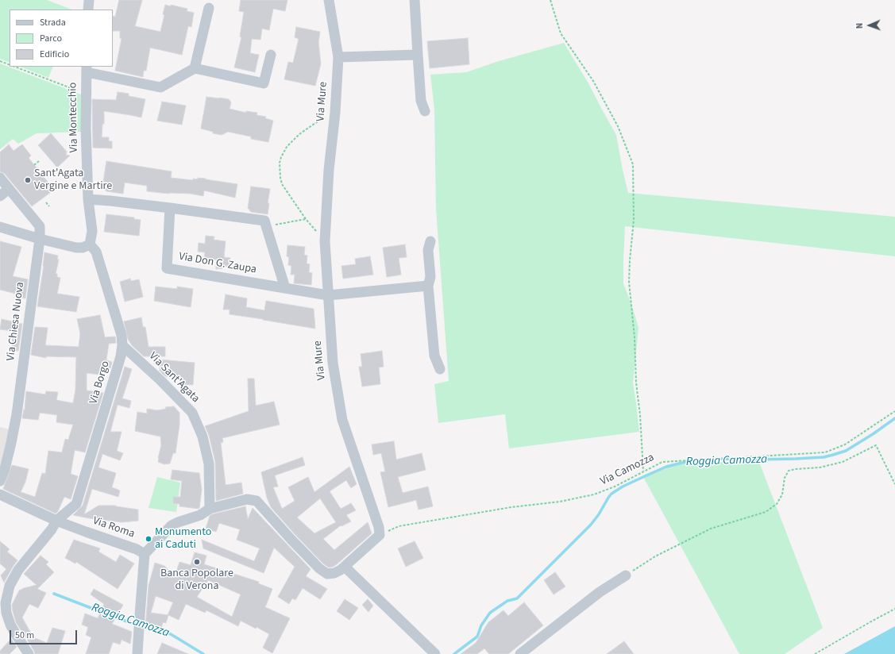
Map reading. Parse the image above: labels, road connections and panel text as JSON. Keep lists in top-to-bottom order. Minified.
{"streets":{"street":["Via Mure","Via Montecchio","Via Don G. Zaupa","Via Chiesa Nuova","Via Sant'Agata","Via Borgo","Via Roma"],"path":["Via Camozza"]},"crossings":[["Via Mure","Via Don G. Zaupa"],["Via Mure","Via Camozza"],["Via Montecchio","Via Borgo"],["Via Sant'Agata","Via Borgo"],["Via Borgo","Via Roma"]],"water":["Roggia Camozza"],"places":["Sant'Agata Vergine e Martire","Monumento ai Caduti","Banca Popolare di Verona"],"legend":["Strada","Parco","Edificio"],"scale_bar":"50 m","north":"left"}
